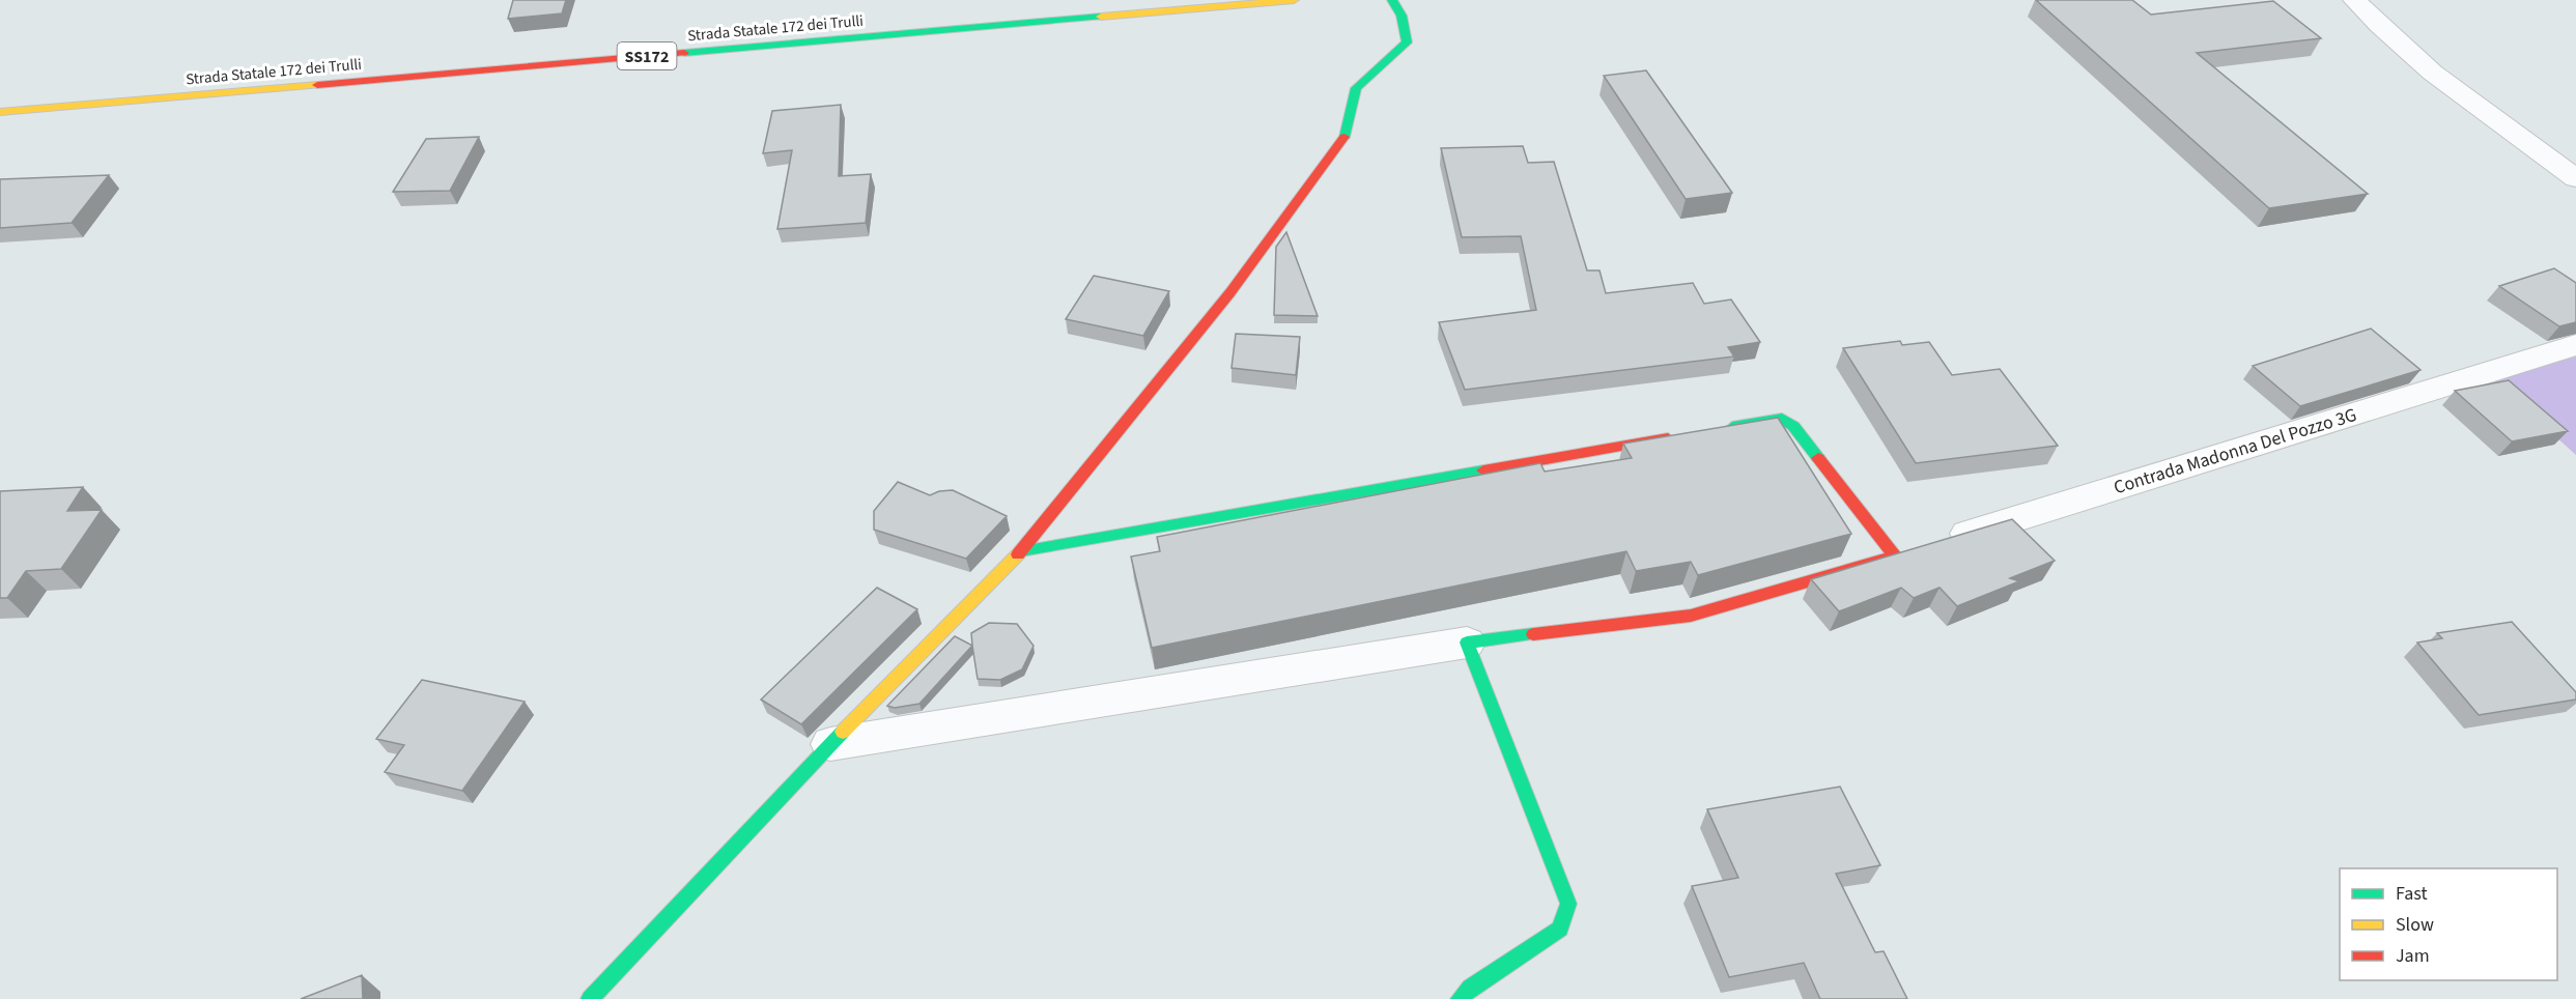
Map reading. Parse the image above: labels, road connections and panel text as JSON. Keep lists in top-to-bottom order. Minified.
{"streets":{"street":["Strada Statale 172 dei Trulli","SS172","Contrada Madonna Del Pozzo 3G"]},"legend":["Fast","Slow","Jam"]}
